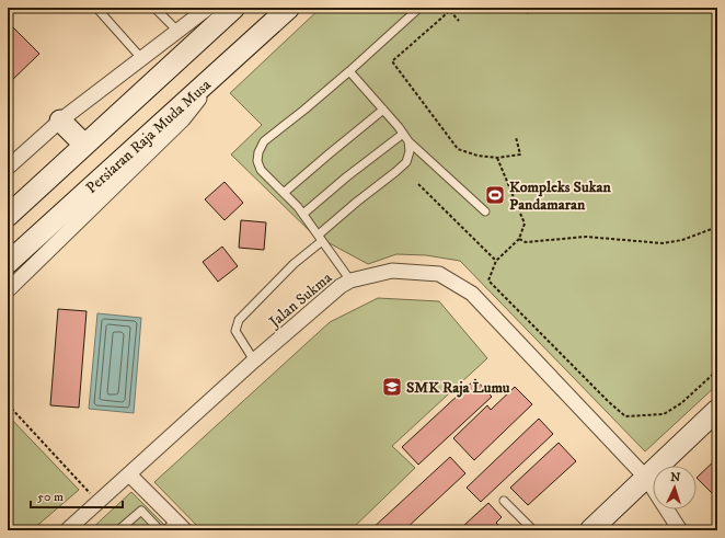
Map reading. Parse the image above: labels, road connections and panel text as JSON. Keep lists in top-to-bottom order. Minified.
{"streets":{"main road":["Persiaran Raja Muda Musa"],"street":["Jalan Sukma"]},"places":{"sports":["Kompleks Sukan Pandamaran"],"school or university":["SMK Raja Lumu"]},"scale_bar":"50 m","north":"top"}
